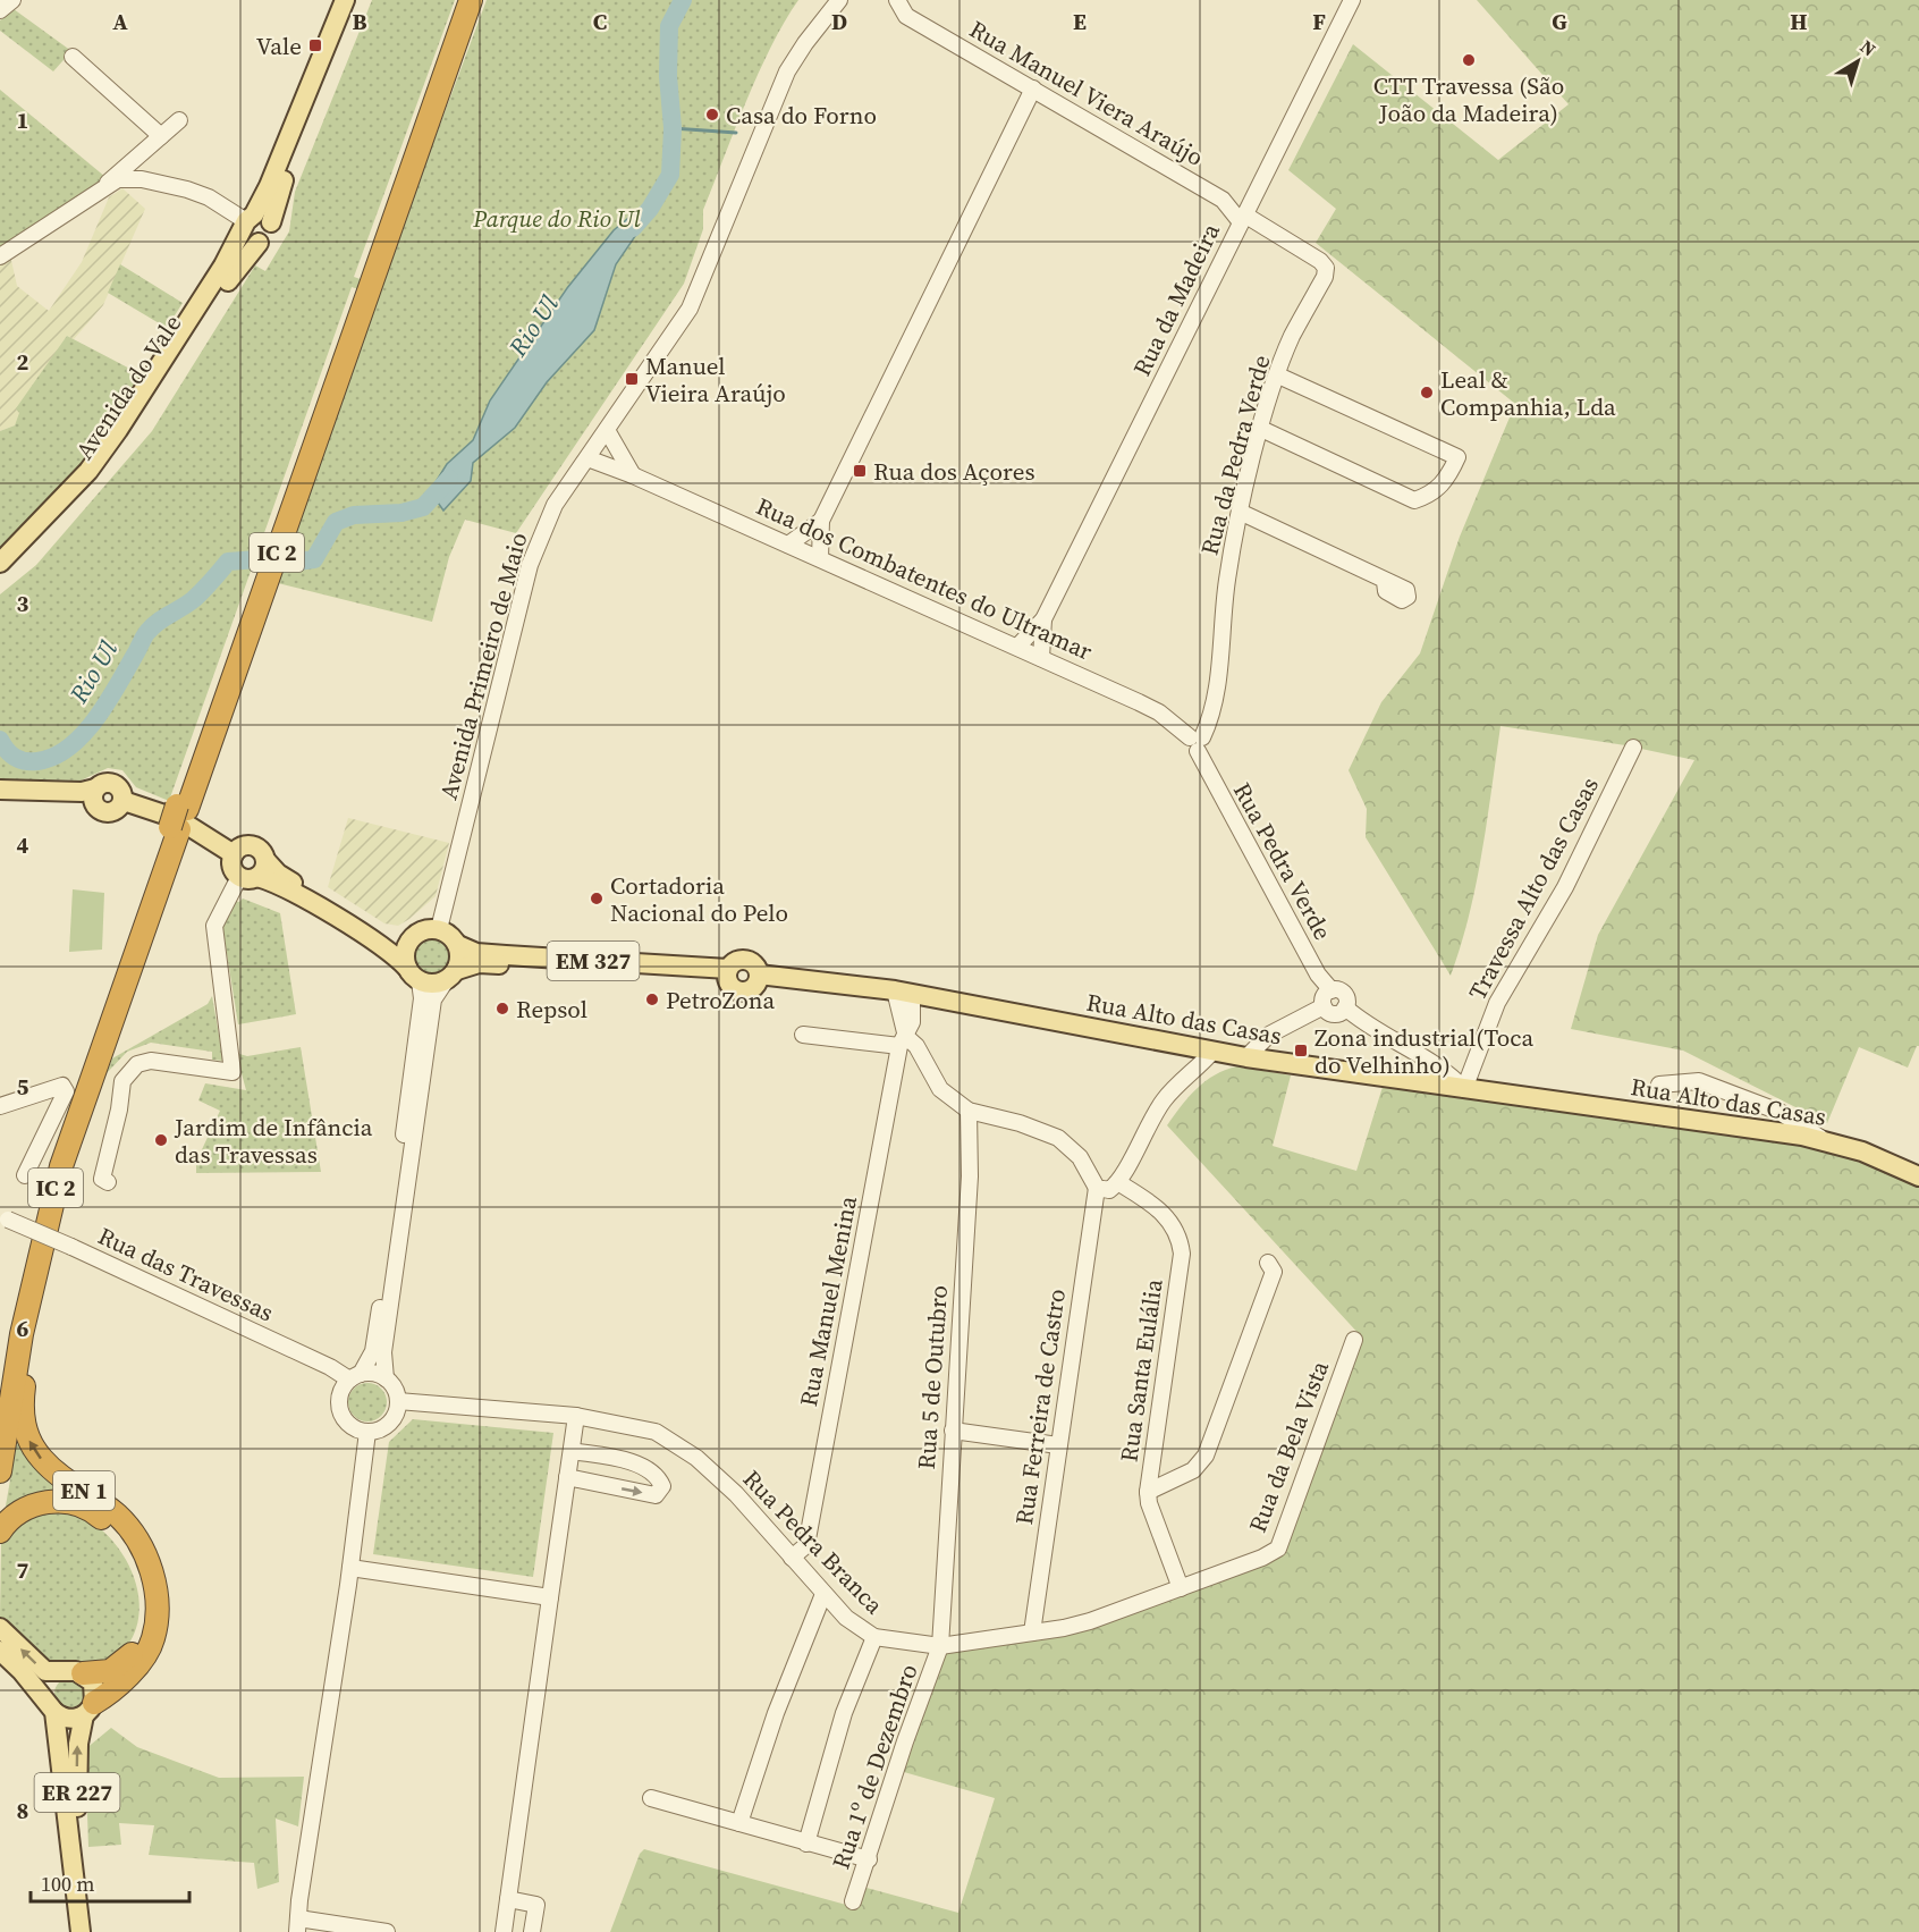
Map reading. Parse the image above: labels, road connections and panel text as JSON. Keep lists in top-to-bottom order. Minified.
{"streets":{"highway":["IC 2","EN 1"],"main road":["Avenida do Vale","EM 327","Rua Alto das Casas","ER 227"],"street":["Rua Manuel Viera Araújo","Rua da Madeira","Rua da Pedra Verde","Rua dos Combatentes do Ultramar","Avenida Primeiro de Maio","Rua Pedra Verde","Travessa Alto das Casas","Rua das Travessas","Rua Manuel Menina","Rua Santa Eulália","Rua 5 de Outubro","Rua Ferreira de Castro","Rua da Bela Vista","Rua Pedra Branca","Rua 1º de Dezembro"]},"crossings":[["Rua Manuel Viera Araújo","Rua da Madeira"],["Rua Manuel Viera Araújo","Rua da Pedra Verde"],["Rua da Madeira","Rua da Pedra Verde"],["Rua da Madeira","Rua dos Combatentes do Ultramar"],["Rua da Pedra Verde","Rua dos Combatentes do Ultramar"],["Rua da Pedra Verde","Rua Pedra Verde"],["IC 2","EN 1"],["Rua dos Combatentes do Ultramar","Avenida Primeiro de Maio"],["Rua dos Combatentes do Ultramar","Rua Pedra Verde"],["Avenida Primeiro de Maio","EM 327"],["Travessa Alto das Casas","Rua Alto das Casas"],["EM 327","Rua Alto das Casas"],["Rua Manuel Menina","Rua Pedra Branca"],["Rua Santa Eulália","Rua da Bela Vista"],["Rua Santa Eulália","Rua Pedra Branca"],["Rua 5 de Outubro","Rua Pedra Branca"],["Rua 5 de Outubro","Rua 1º de Dezembro"],["Rua Ferreira de Castro","Rua Pedra Branca"],["Rua da Bela Vista","Rua Pedra Branca"],["EN 1","ER 227"],["Rua Pedra Branca","Rua 1º de Dezembro"]],"water":["Rio Ul"],"parks":["Parque do Rio Ul"],"places":{"transit":["Vale","Manuel Vieira Araújo","Rua dos Açores","Zona industrial(Toca do Velhinho)"],"other":["CTT Travessa (São João da Madeira)","Casa do Forno","Leal & Companhia, Lda","Cortadoria Nacional do Pelo","PetroZona","Repsol","Jardim de Infância das Travessas"]},"scale_bar":"100 m","north":"top right","grid":{"columns":["A","B","C","D","E","F","G","H"],"rows":["1","2","3","4","5","6","7","8"]}}
